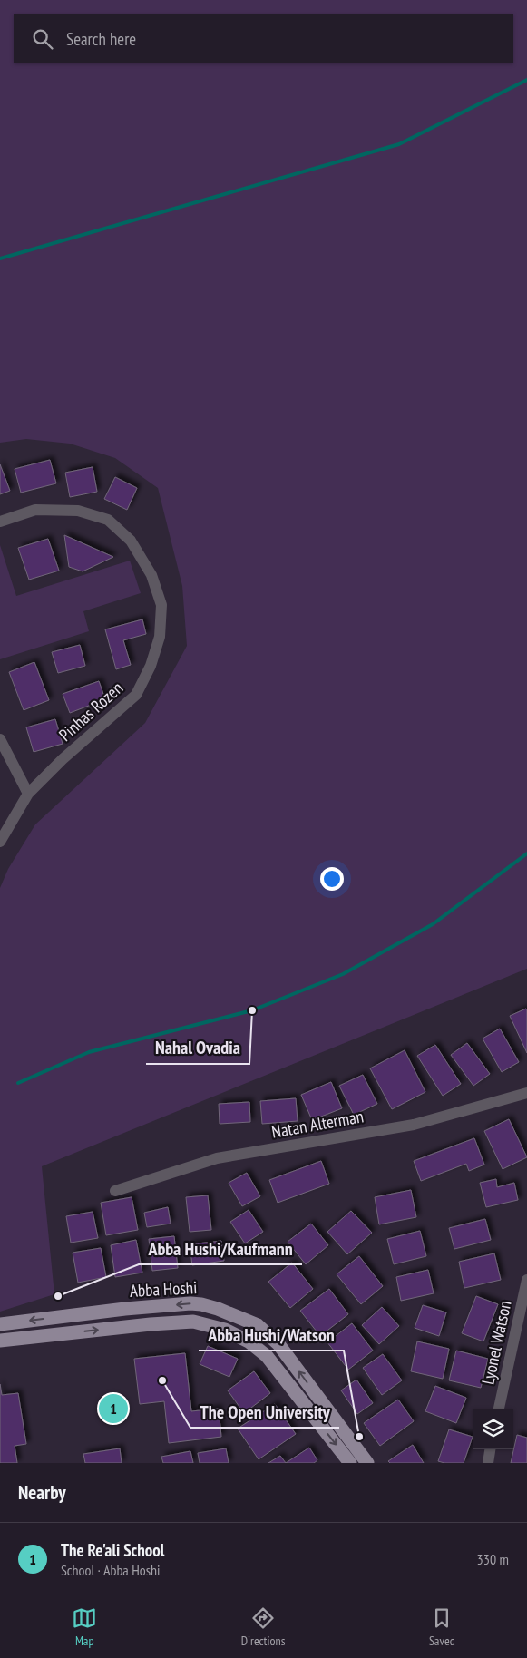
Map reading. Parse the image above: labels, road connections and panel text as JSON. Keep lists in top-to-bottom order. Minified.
{"streets":{"main road":["Abba Hoshi"],"street":["Pinhas Rozen","Natan Alterman","Lyonel Watson"]},"places":["Nahal Ovadia","Abba Hushi/Kaufmann","The Open University","Abba Hushi/Watson"],"page":{"search":"Search here","pins":"1","heading":"Nearby","list":[{"mark":"1","name":"The Re'ali School","note":"School · Abba Hoshi","value":"330 m"}],"nav":["Map","Directions","Saved"]}}
